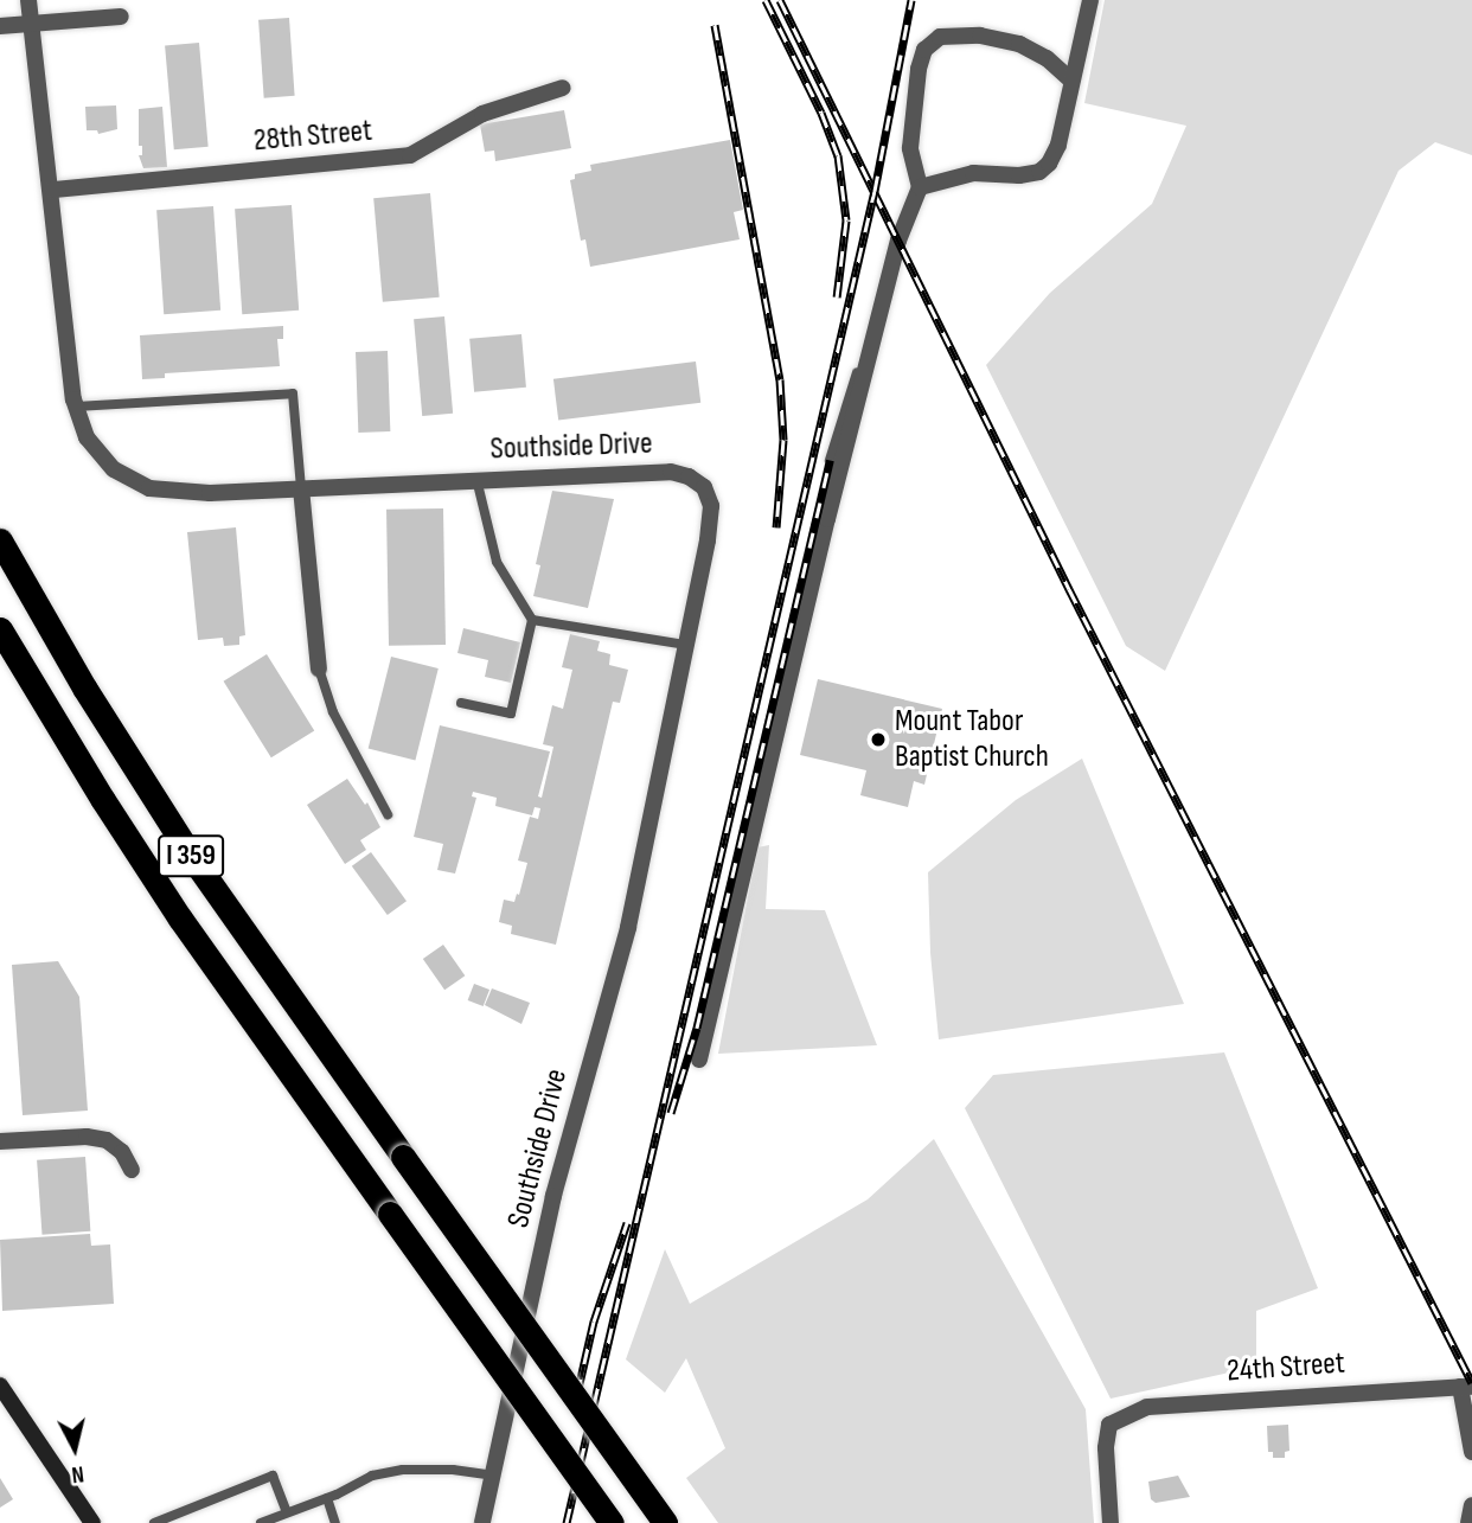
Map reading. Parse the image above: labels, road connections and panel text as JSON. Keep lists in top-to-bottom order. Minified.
{"streets":{"highway":["I 359"],"street":["28th Street","Southside Drive","24th Street"]},"crossings":[["28th Street","Southside Drive"]],"places":["Mount Tabor Baptist Church"],"north":"bottom"}
